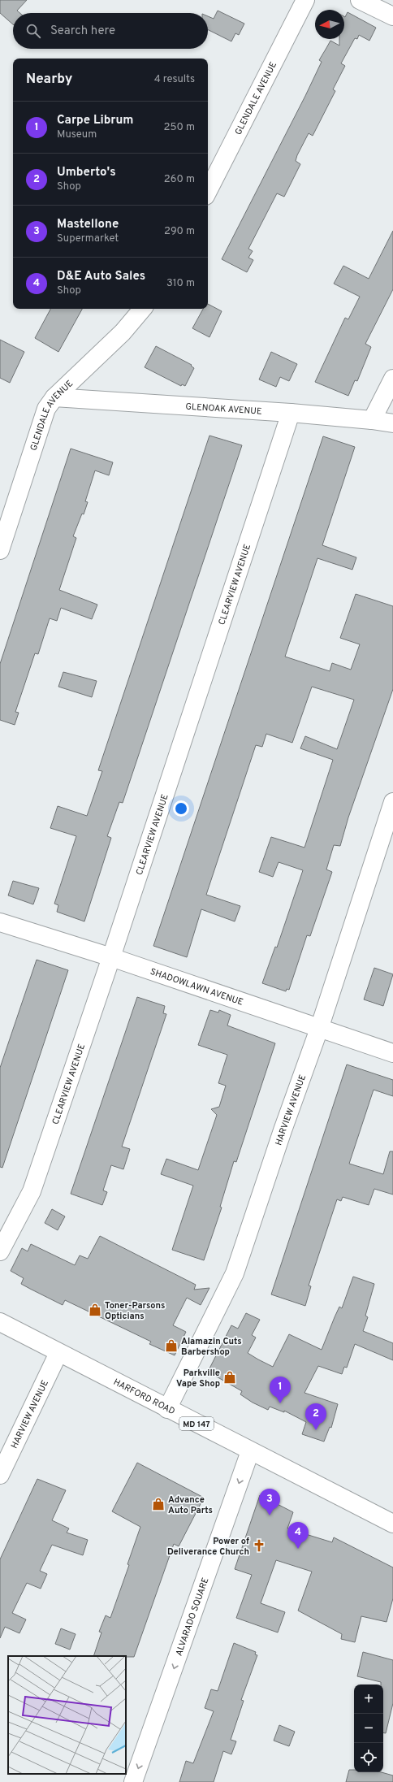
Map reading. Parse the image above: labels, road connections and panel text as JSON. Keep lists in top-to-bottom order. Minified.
{"streets":{"street":["GLENDALE AVENUE","GLENOAK AVENUE","CLEARVIEW AVENUE","SHADOWLAWN AVENUE","HARVIEW AVENUE","HARFORD ROAD","MD 147","ALVARADO SQUARE"]},"crossings":[["GLENDALE AVENUE","GLENOAK AVENUE"],["GLENOAK AVENUE","CLEARVIEW AVENUE"],["CLEARVIEW AVENUE","SHADOWLAWN AVENUE"],["SHADOWLAWN AVENUE","HARVIEW AVENUE"],["HARVIEW AVENUE","HARFORD ROAD"],["HARFORD ROAD","ALVARADO SQUARE"]],"one_way":["ALVARADO SQUARE"],"places":{"shop":["Toner-Parsons Opticians","Alamazin Cuts Barbershop","Parkville Vape Shop","Advance Auto Parts"],"church":["Power of Deliverance Church"]},"north":"left","page":{"search":"Search here","heading":["Nearby","4 results"],"list":[{"mark":"1","name":"Carpe Librum","note":"Museum","value":"250 m"},{"mark":"2","name":"Umberto's","note":"Shop","value":"260 m"},{"mark":"3","name":"Mastellone","note":"Supermarket","value":"290 m"},{"mark":"4","name":"D&E Auto Sales","note":"Shop","value":"310 m"}],"pins":["1","2","3","4"],"map_buttons":["+","−"]}}
